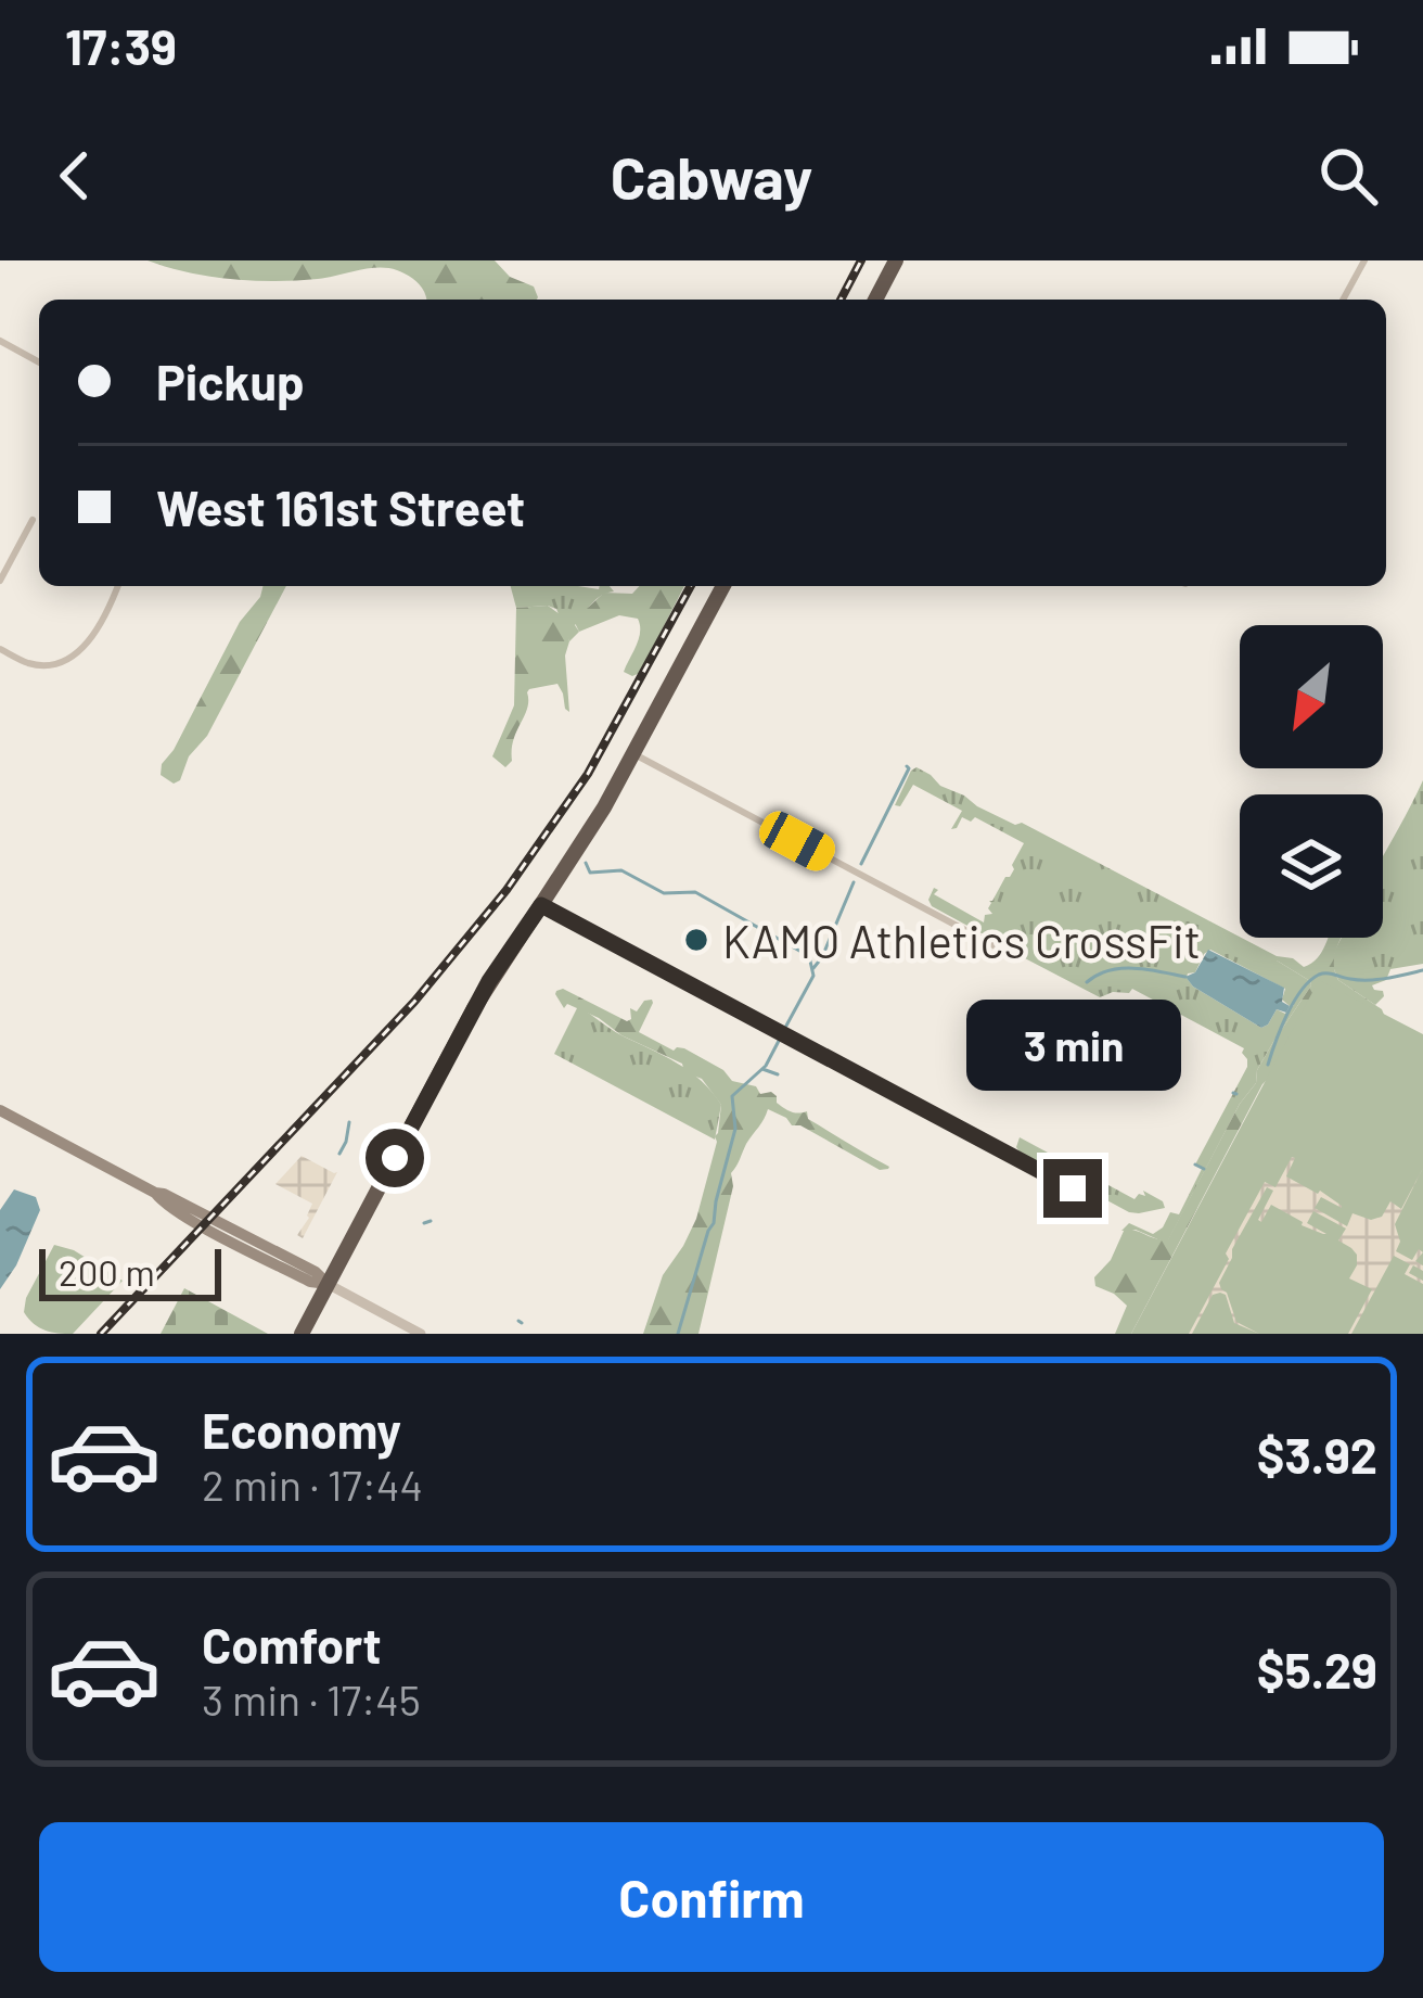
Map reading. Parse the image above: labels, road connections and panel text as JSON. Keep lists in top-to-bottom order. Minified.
{"places":["KAMO Athletics CrossFit"],"scale_bar":"200 m","north":"bottom left","page":{"status":"17:39","header":"Cabway","banner":["Pickup","West 161st Street"],"bubble":"3 min","scale":"200 m","list":[{"name":"Economy","note":"2 min · 17:44","value":"$3.92"},{"name":"Comfort","note":"3 min · 17:45","value":"$5.29"}],"buttons":"Confirm"}}
